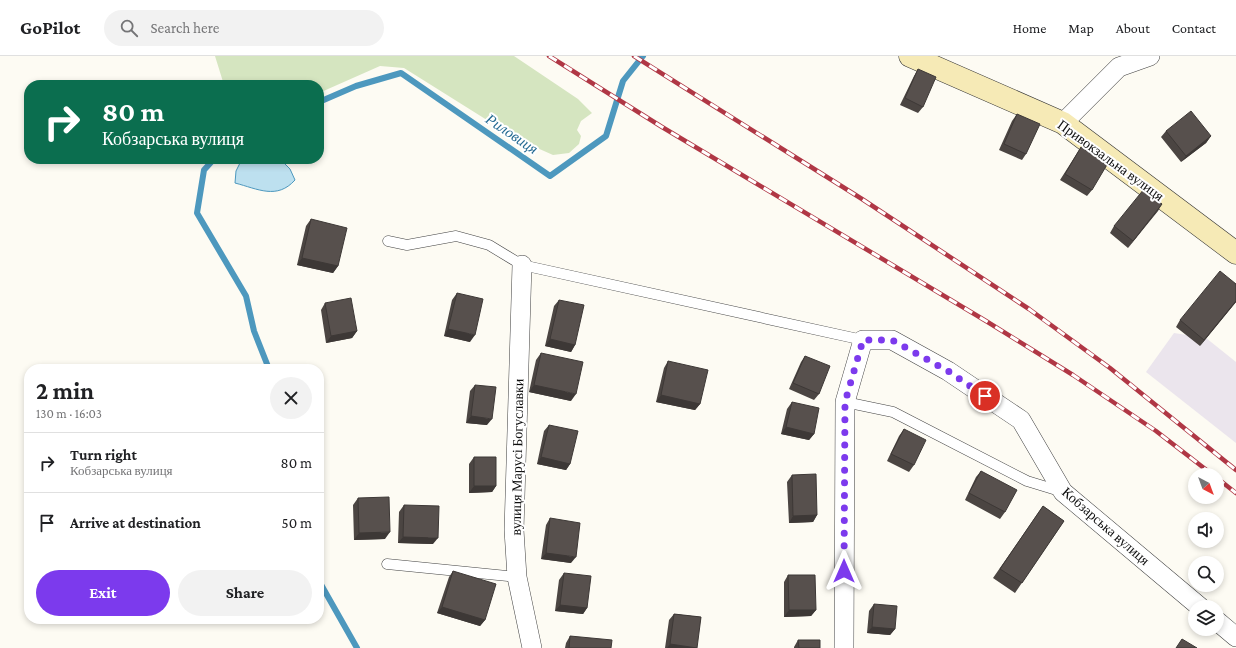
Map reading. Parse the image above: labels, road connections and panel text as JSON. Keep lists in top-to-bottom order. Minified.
{"streets":{"street":["Привокзальна вулиця","вулиця Марусі Богуславки","Кобзарська вулиця"]},"water":["Риловиця"],"north":"bottom right","page":{"header":"GoPilot","search":"Search here","nav":["Home","Map","About","Contact"],"turn":["80 m","Кобзарська вулиця"],"heading":["2 min","130 m · 16:03"],"list":[{"name":"Turn right","note":"Кобзарська вулиця","value":"80 m"},{"name":"Arrive at destination","value":"50 m"}],"buttons":["Exit","Share"]}}
